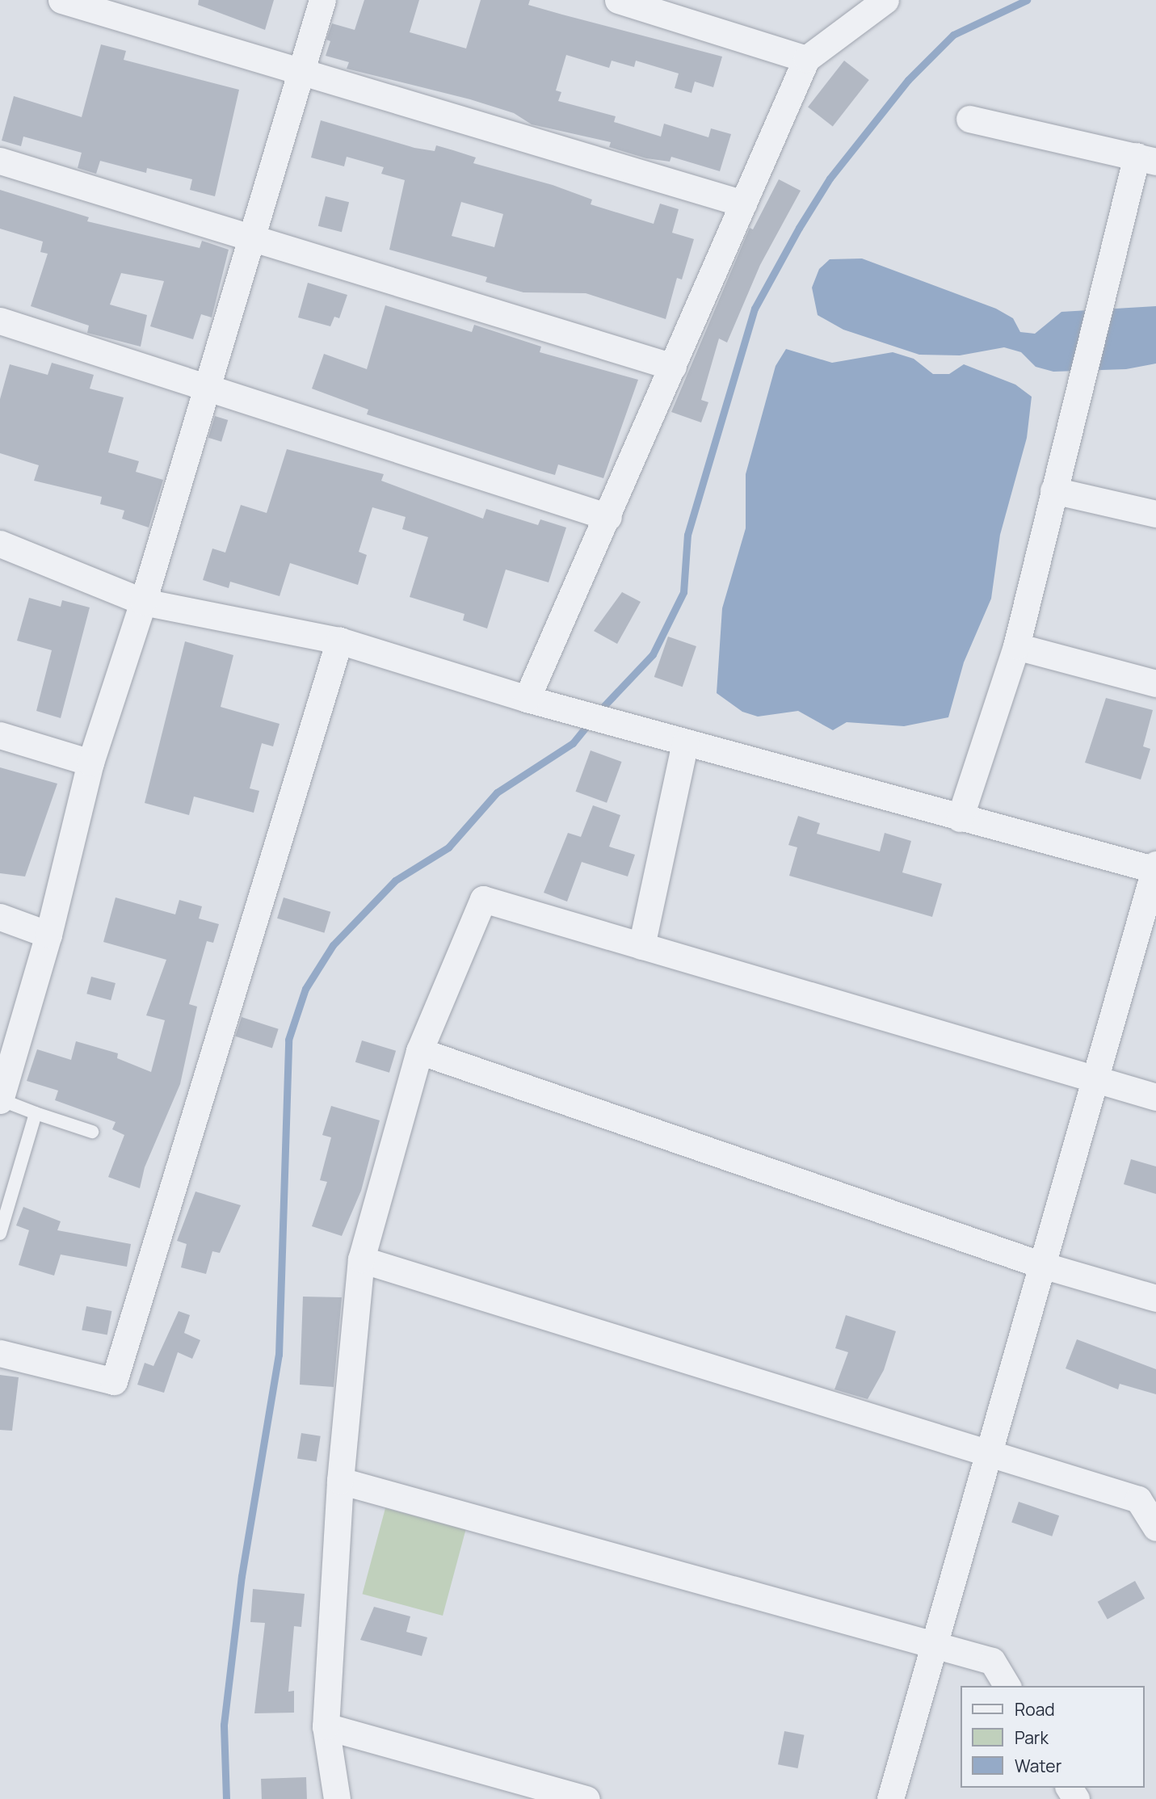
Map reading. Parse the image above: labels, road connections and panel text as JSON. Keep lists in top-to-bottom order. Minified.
{"legend":["Road","Park","Water"]}
